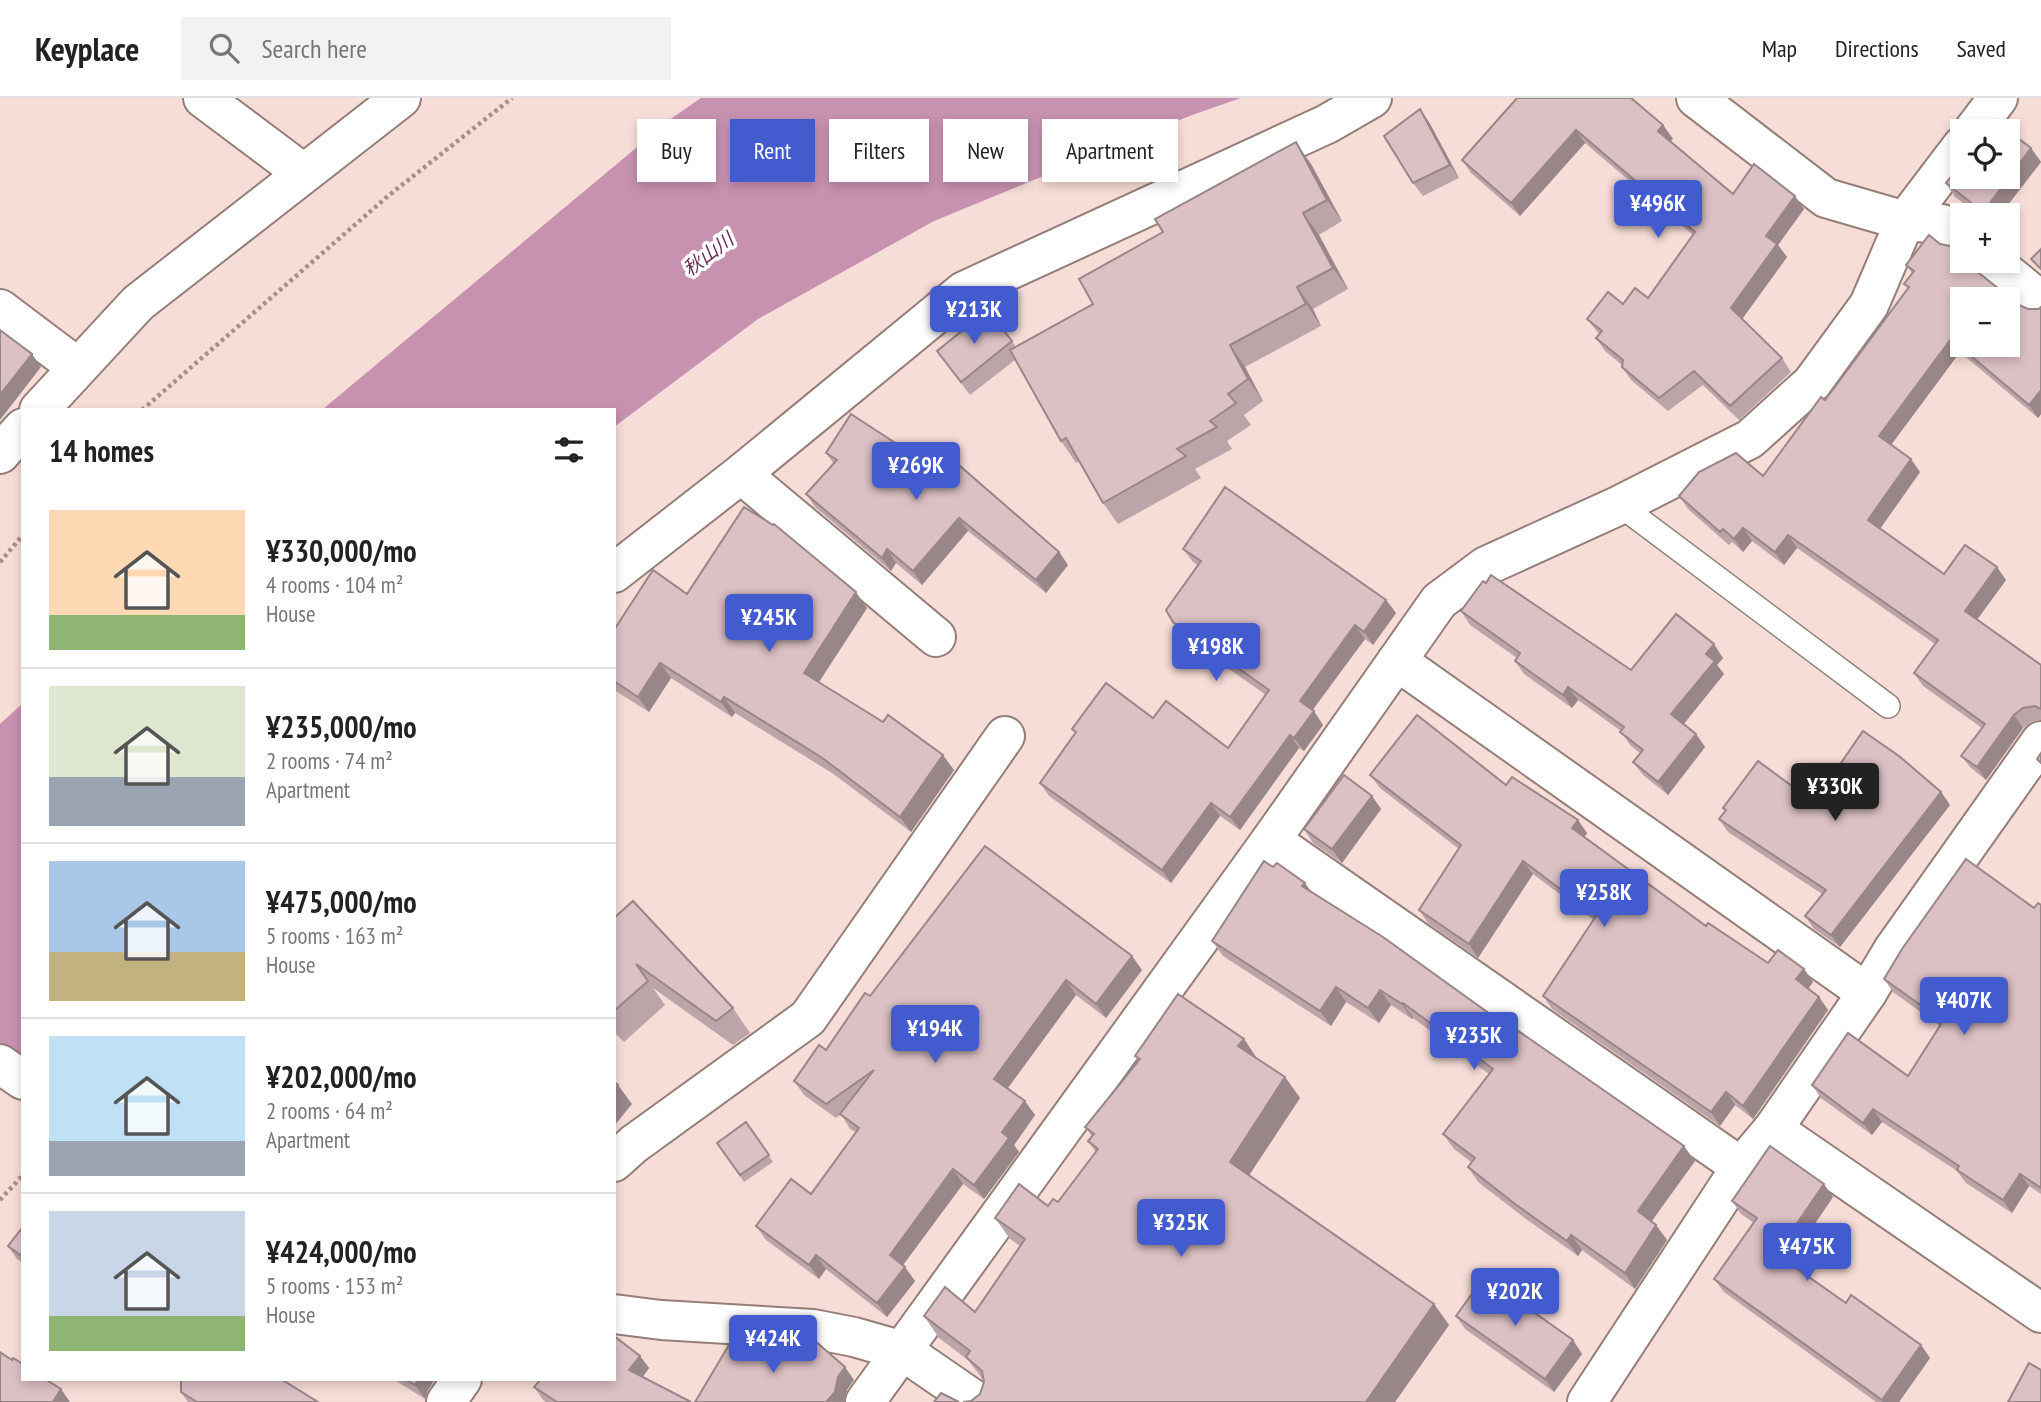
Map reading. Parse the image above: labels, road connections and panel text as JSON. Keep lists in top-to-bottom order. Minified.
{"water":["秋山川"],"page":{"header":"Keyplace","search":"Search here","nav":["Map","Directions","Saved"],"map_buttons":["+","−"],"chip":["Buy","Rent","Filters","New","Apartment"],"price":["¥496K","¥213K","¥269K","¥245K","¥198K","¥330K","¥258K","¥407K","¥194K","¥235K","¥325K","¥475K","¥202K","¥424K"],"heading":"14 homes","list":[{"name":"¥330,000/mo","note":"4 rooms · 104 m² · House"},{"name":"¥235,000/mo","note":"2 rooms · 74 m² · Apartment"},{"name":"¥475,000/mo","note":"5 rooms · 163 m² · House"},{"name":"¥202,000/mo","note":"2 rooms · 64 m² · Apartment"},{"name":"¥424,000/mo","note":"5 rooms · 153 m² · House"}]}}
